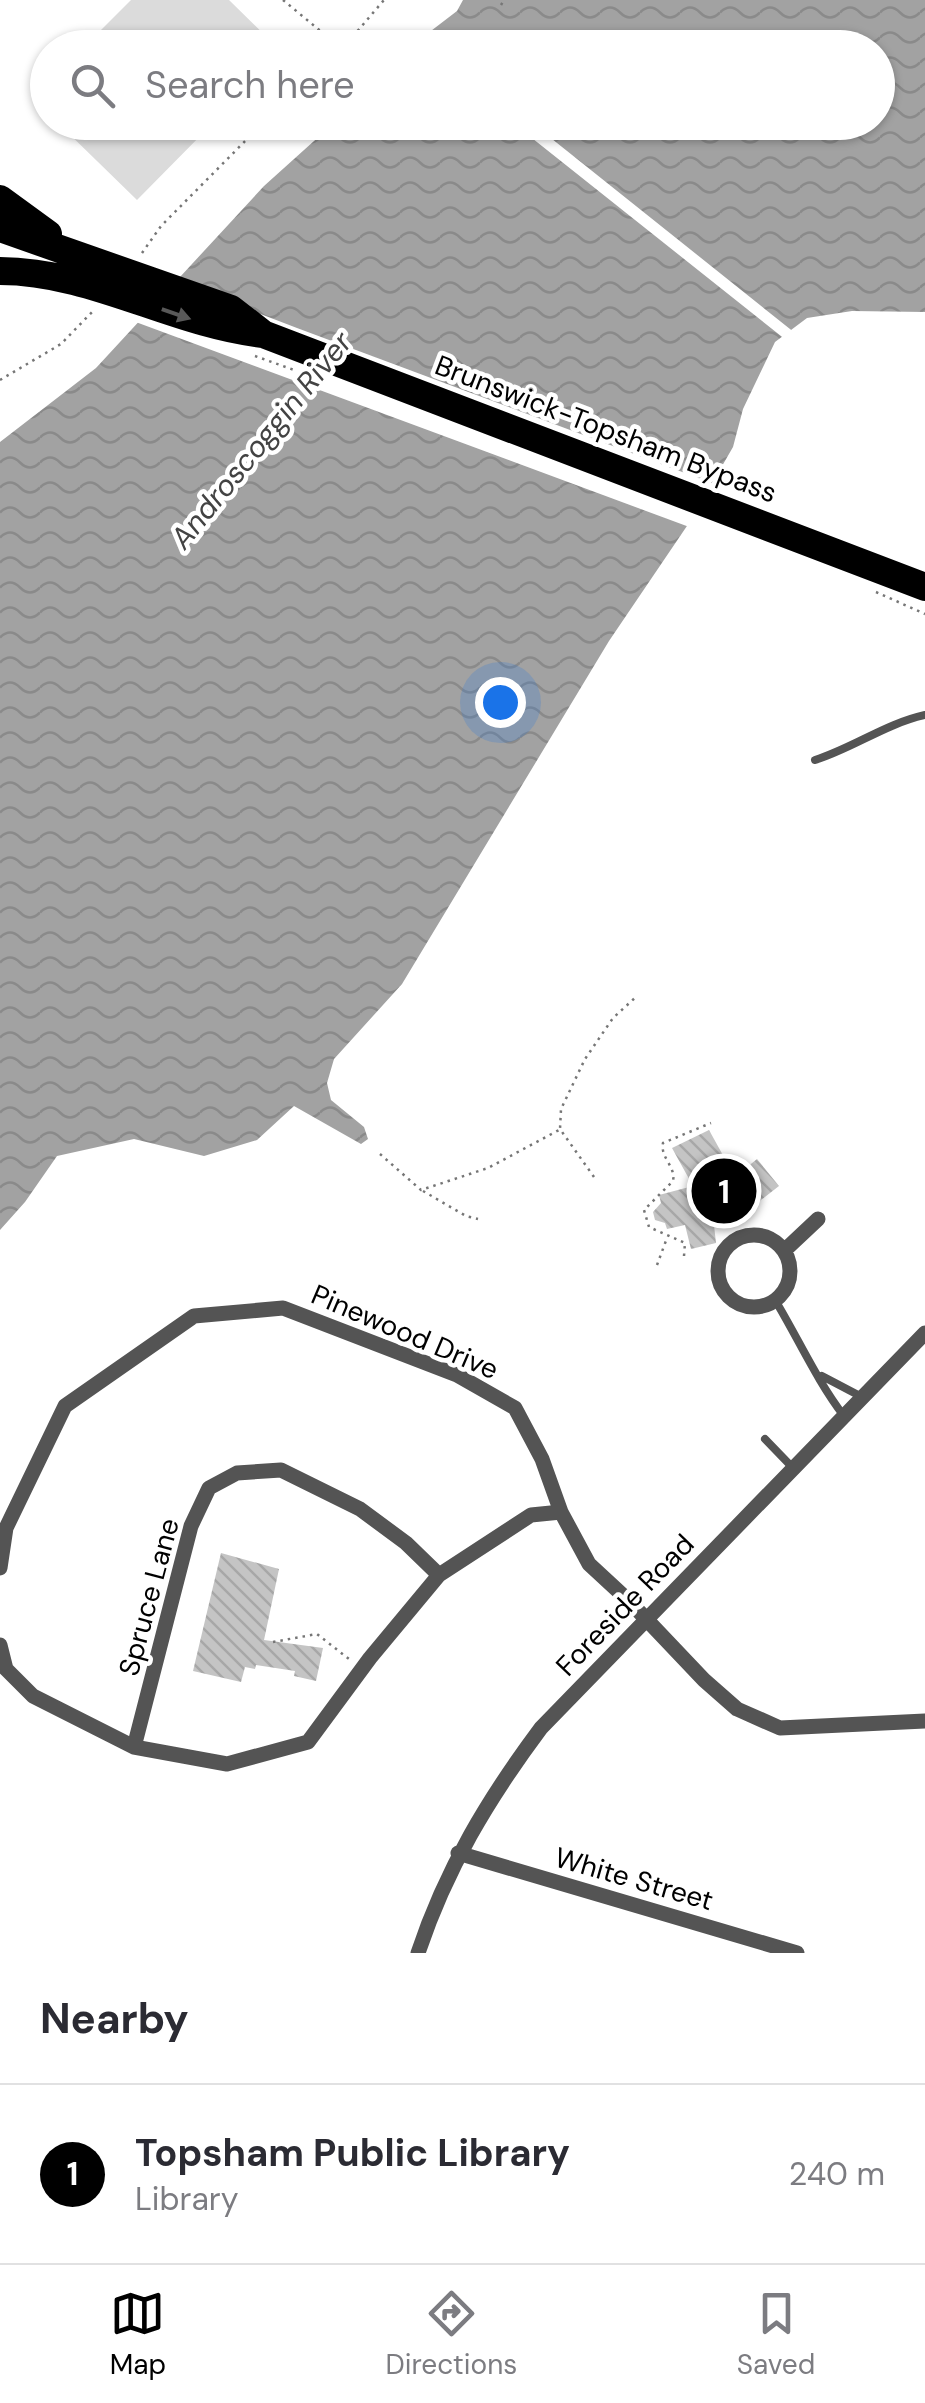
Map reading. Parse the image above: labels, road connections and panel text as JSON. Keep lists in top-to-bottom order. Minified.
{"streets":{"highway":["Brunswick-Topsham Bypass"],"street":["Pinewood Drive","Spruce Lane","Foreside Road","White Street"]},"crossings":[["Pinewood Drive","Foreside Road"],["Foreside Road","White Street"]],"water":["Androscoggin River"],"page":{"search":"Search here","pins":"1","heading":"Nearby","list":[{"mark":"1","name":"Topsham Public Library","note":"Library","value":"240 m"}],"nav":["Map","Directions","Saved"]}}
